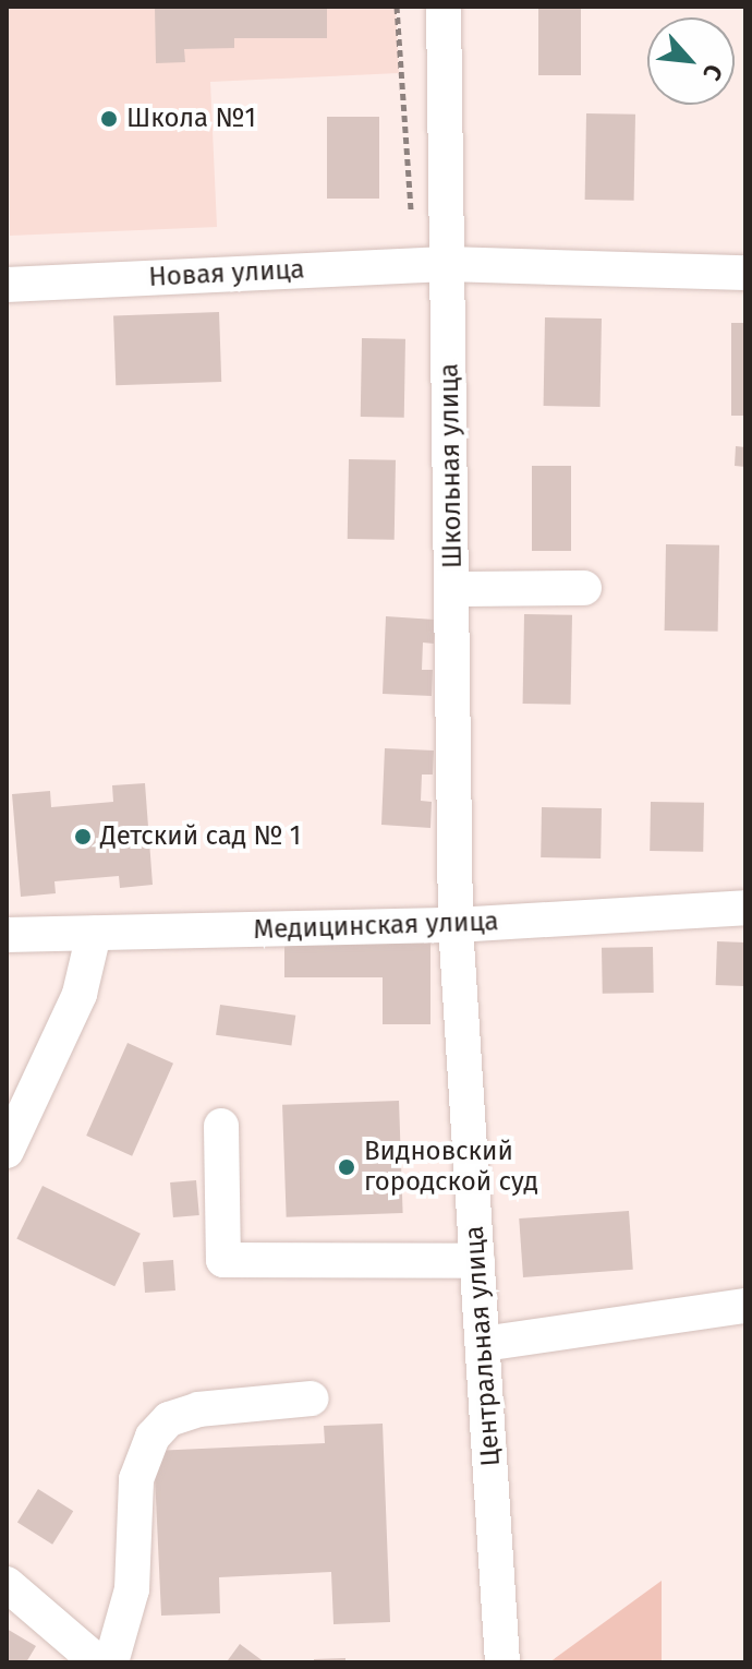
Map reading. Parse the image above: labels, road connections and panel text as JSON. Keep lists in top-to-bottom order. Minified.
{"streets":{"street":["Новая улица","Школьная улица","Медицинская улица","Центральная улица"]},"crossings":[["Новая улица","Школьная улица"],["Школьная улица","Медицинская улица"],["Школьная улица","Центральная улица"],["Медицинская улица","Центральная улица"]],"places":["Школа №1","Детский сад № 1","Видновский городской суд"],"north":"bottom right"}
